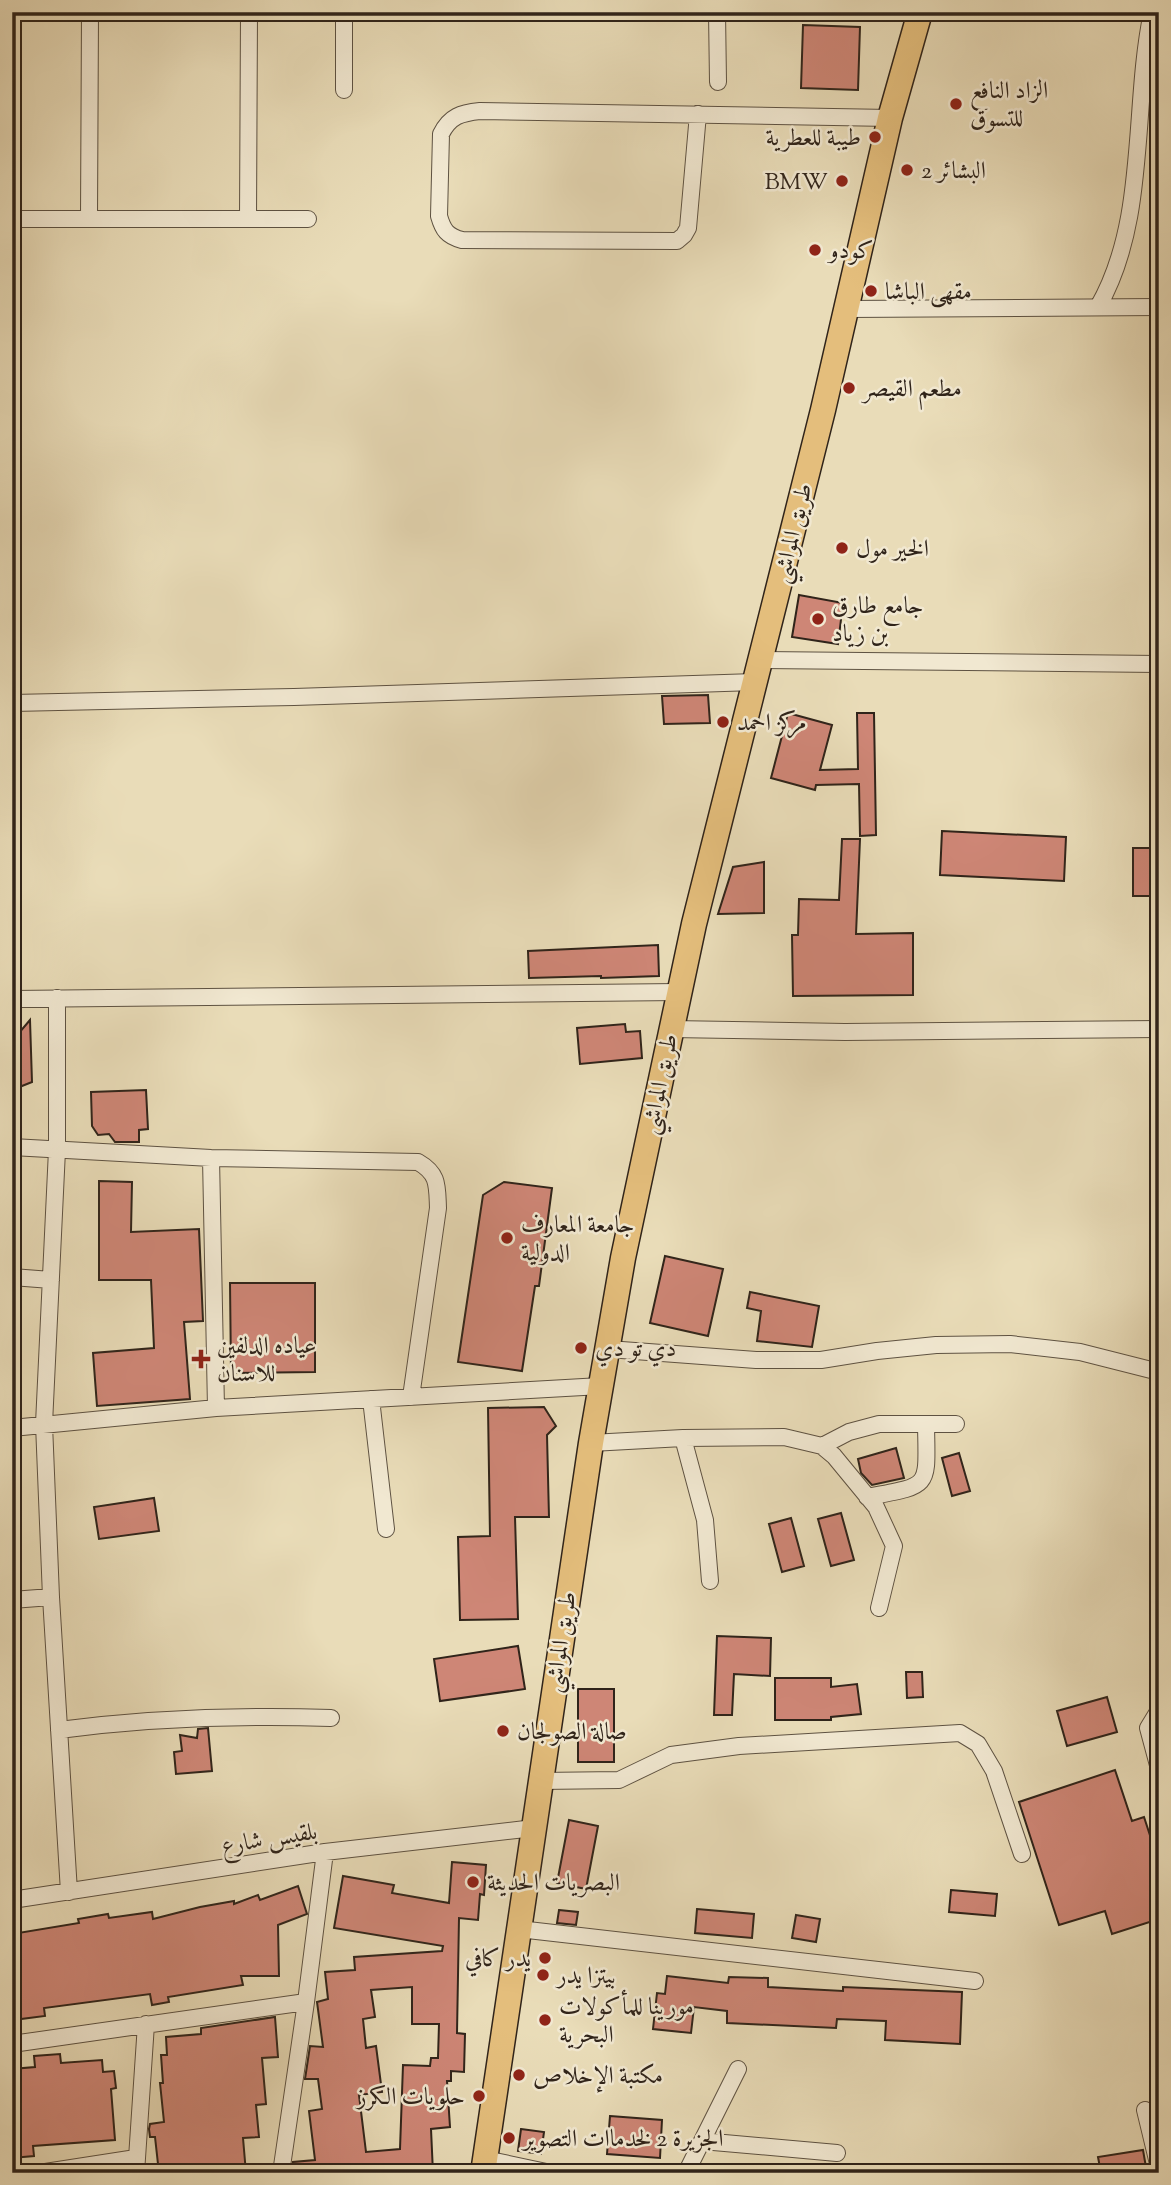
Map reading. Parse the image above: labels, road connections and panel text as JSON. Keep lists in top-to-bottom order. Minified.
{"streets":{"main road":["طريق المواشي"],"street":["بلقيس شارع"]},"crossings":[["طريق المواشي","بلقيس شارع"]],"places":{"other":["الزاد النافع للتسوق","طيبة للعطرية","البشائر 2","BMW","كودو","مقهى الباشا","مطعم القيصر","الخير مول","جامع طارق بن زياد","مركز احمد","جامعة المعارف الدولية","دي تو دي","صالة الصولجان","البصريات الحديثة","يدر كافي","بيتزا يدر","مورينا للمأكولات البحرية","مكتبة الإخلاص","حلويات الكرز","الجزيرة 2 لخدماات التصوير"],"health":["عياده الدلفين للاسنان"]}}
